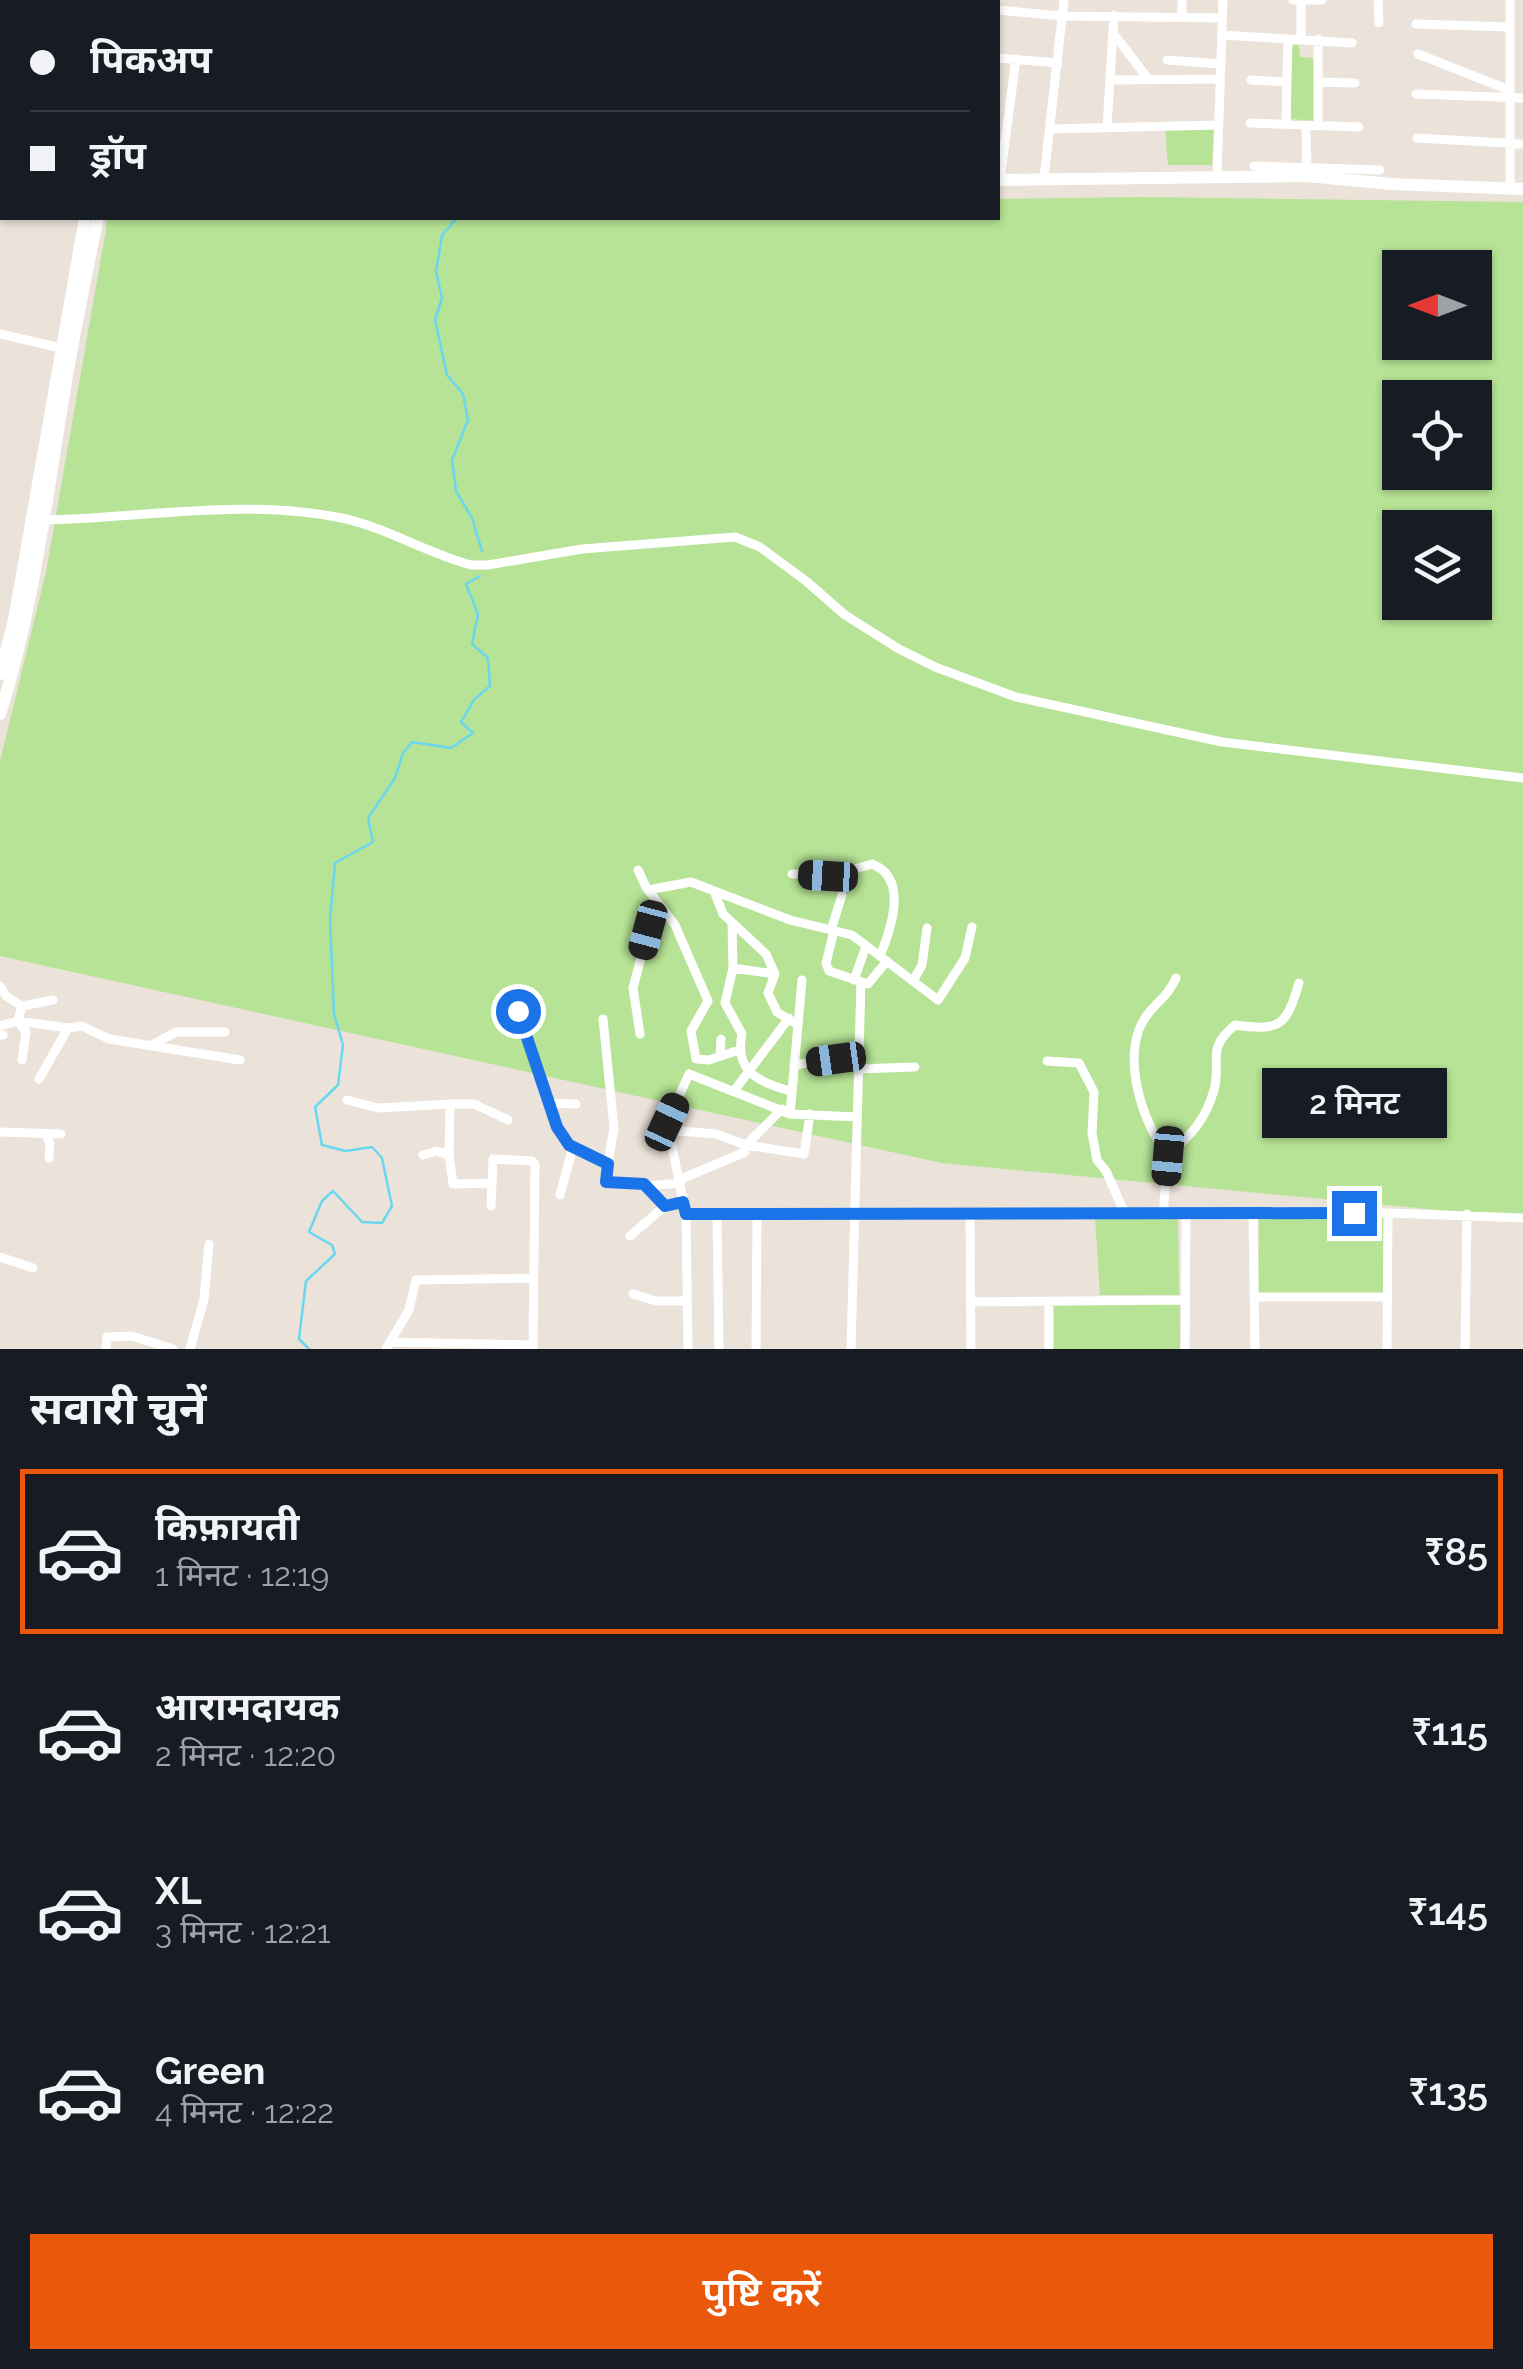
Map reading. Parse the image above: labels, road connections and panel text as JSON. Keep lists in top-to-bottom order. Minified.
{"north":"left","page":{"banner":["पिकअप","ड्रॉप"],"bubble":"2 मिनट","heading":"सवारी चुनें","list":[{"name":"किफ़ायती","note":"1 मिनट · 12:19","value":"₹85"},{"name":"आरामदायक","note":"2 मिनट · 12:20","value":"₹115"},{"name":"XL","note":"3 मिनट · 12:21","value":"₹145"},{"name":"Green","note":"4 मिनट · 12:22","value":"₹135"}],"buttons":"पुष्टि करें"}}
